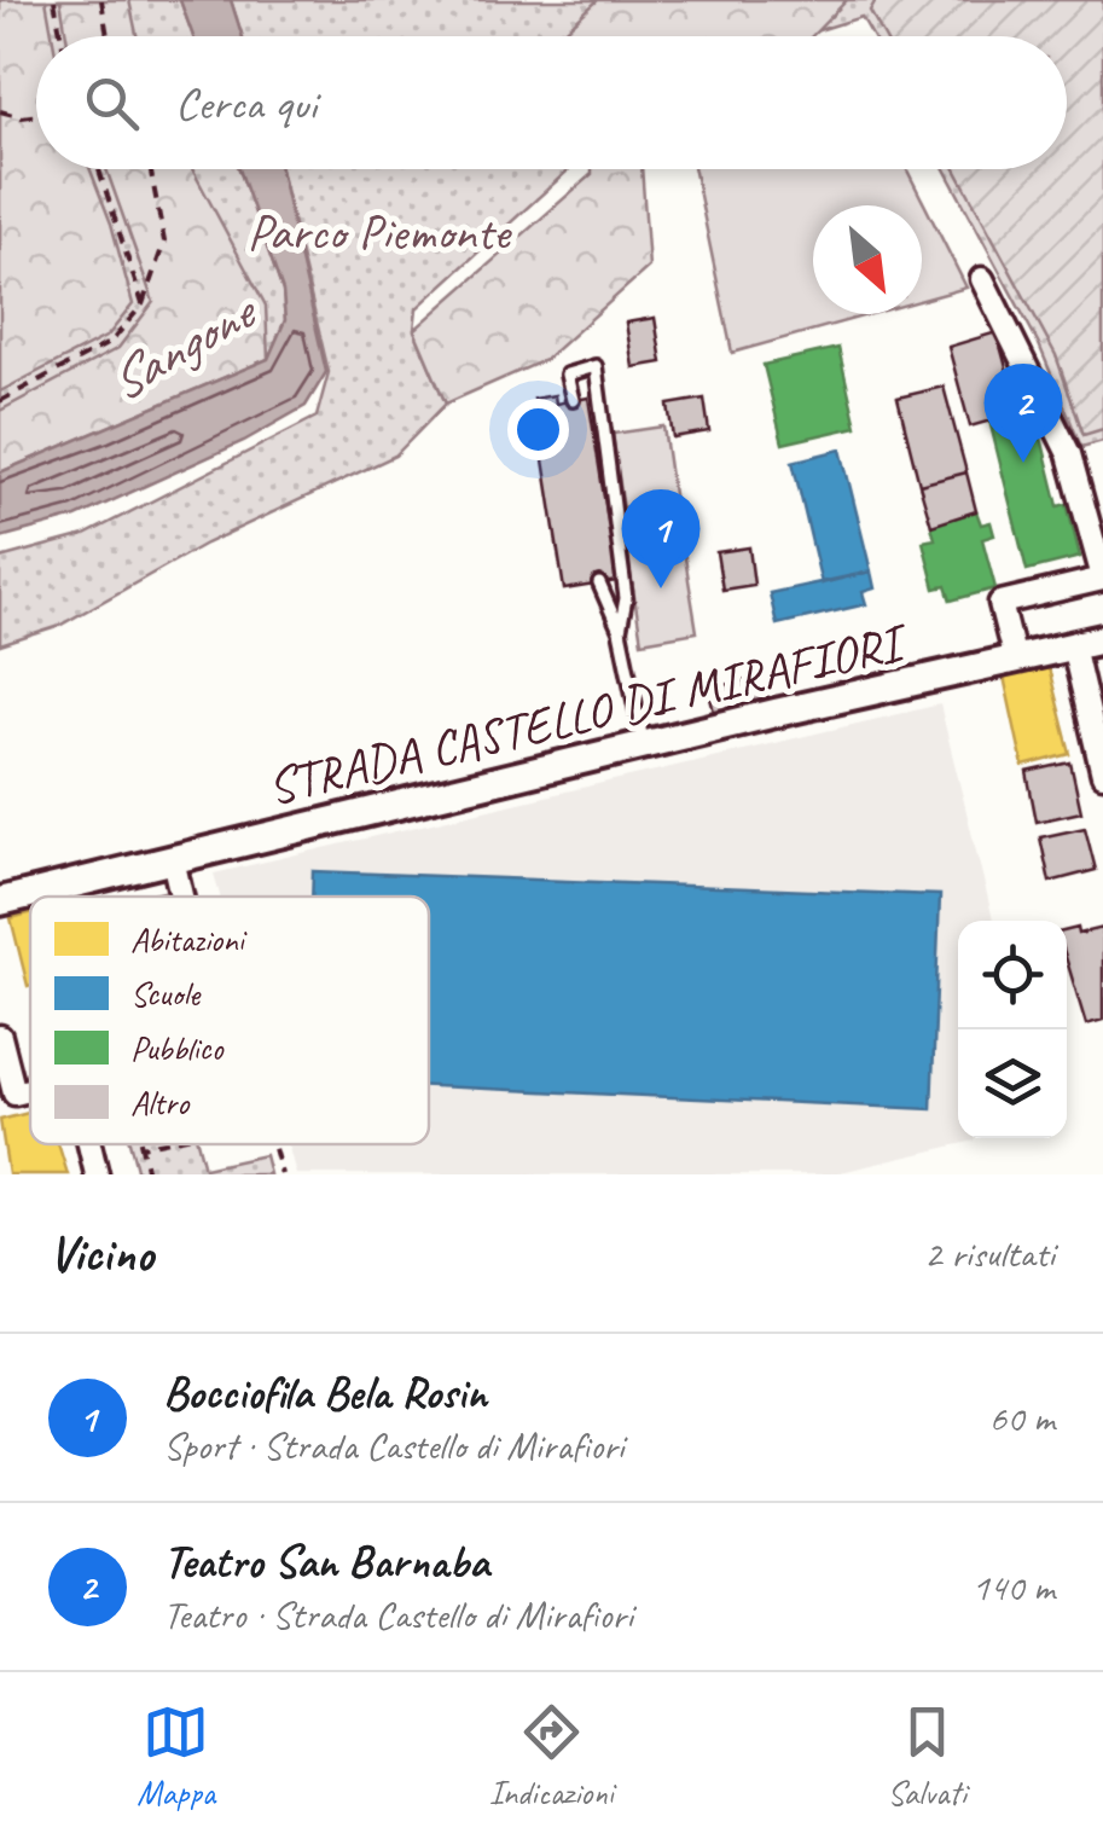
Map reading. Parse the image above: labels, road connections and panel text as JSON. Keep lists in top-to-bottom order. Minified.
{"streets":{"street":["STRADA CASTELLO DI MIRAFIORI"]},"water":["Sangone"],"parks":["Parco Piemonte"],"legend":["Abitazioni","Scuole","Pubblico","Altro"],"north":"bottom right","page":{"search":"Cerca qui","pins":["2","1"],"heading":["Vicino","2 risultati"],"list":[{"mark":"1","name":"Bocciofila Bela Rosin","note":"Sport · Strada Castello di Mirafiori","value":"60 m"},{"mark":"2","name":"Teatro San Barnaba","note":"Teatro · Strada Castello di Mirafiori","value":"140 m"}],"nav":["Mappa","Indicazioni","Salvati"]}}
